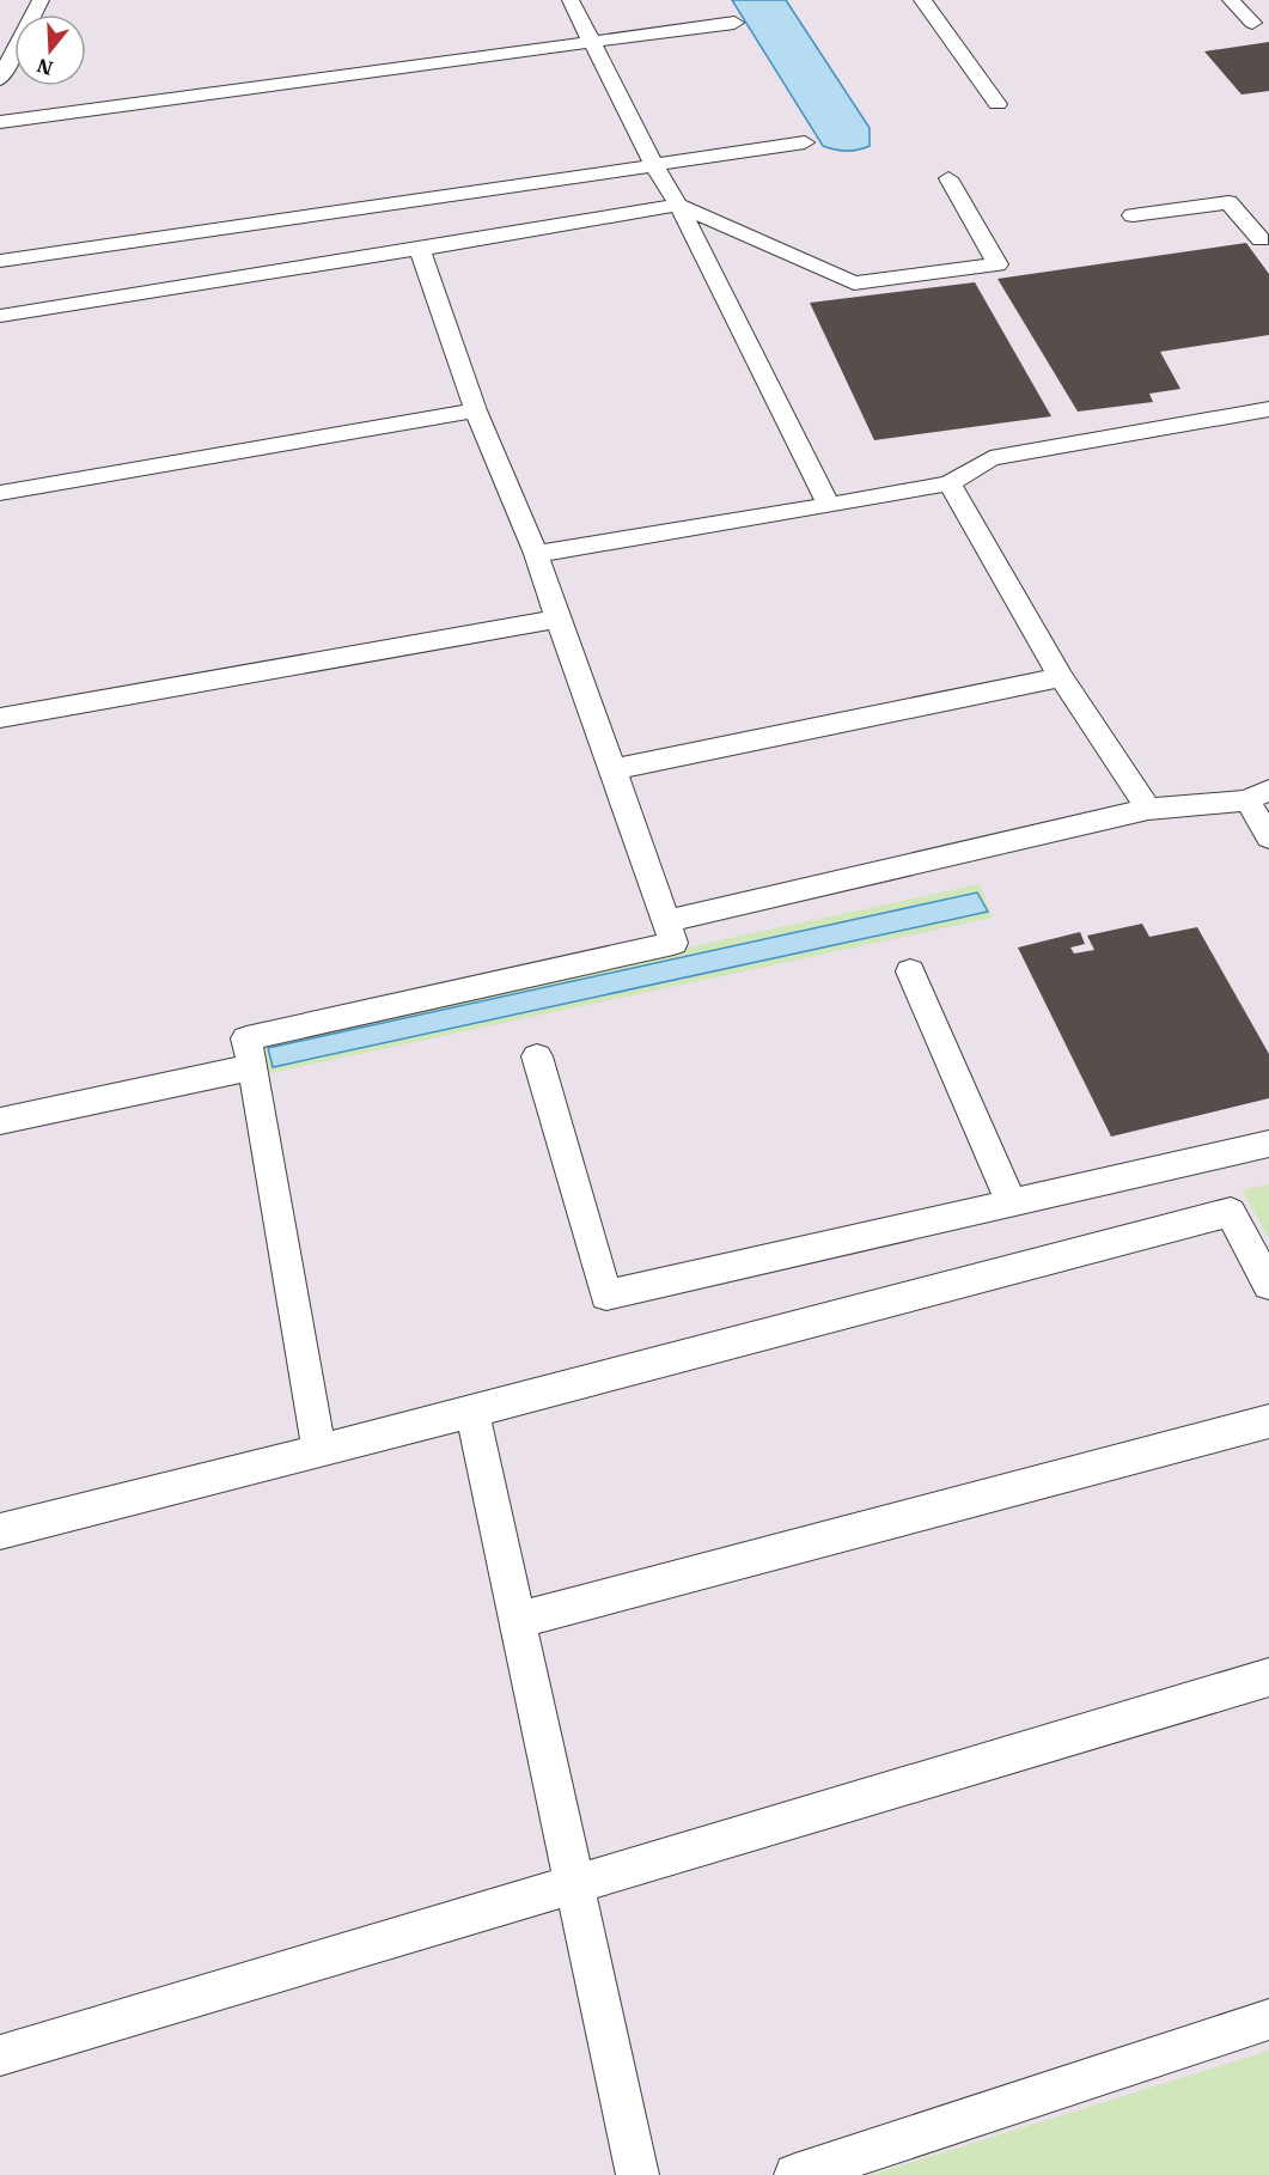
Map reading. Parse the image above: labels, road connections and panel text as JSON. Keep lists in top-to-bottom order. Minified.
{"north":"bottom"}
